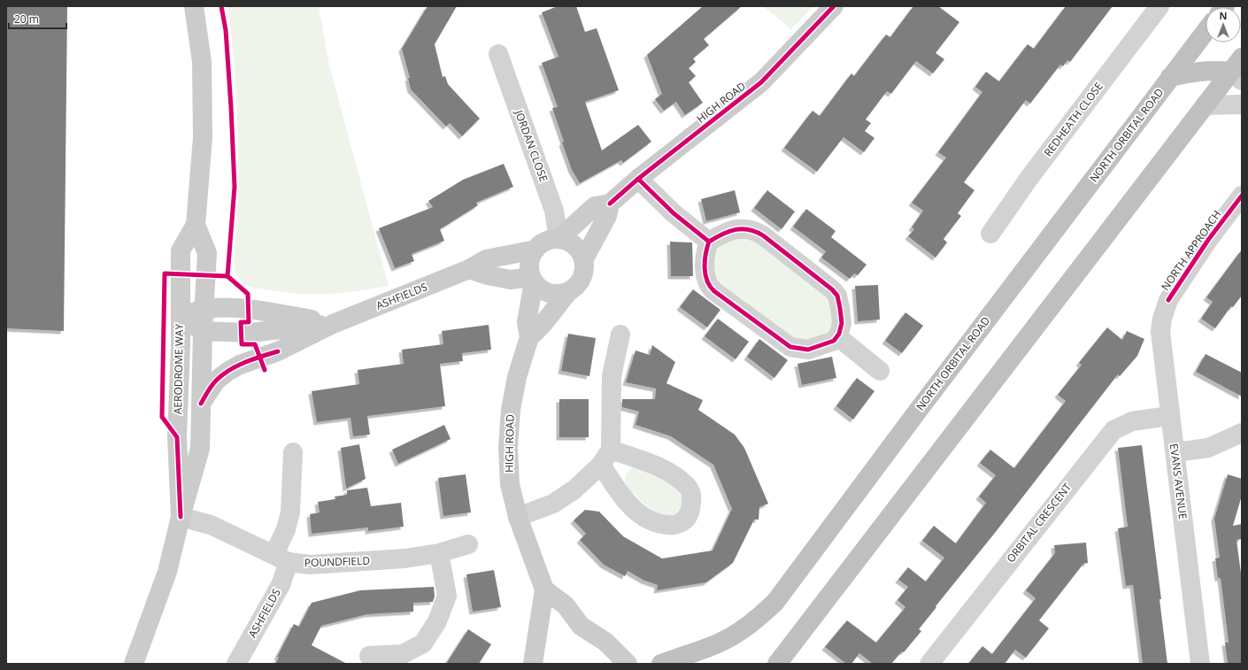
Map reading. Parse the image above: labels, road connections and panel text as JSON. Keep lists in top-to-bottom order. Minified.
{"streets":{"highway":["NORTH ORBITAL ROAD"],"street":["HIGH ROAD","REDHEATH CLOSE","JORDAN CLOSE","NORTH APPROACH","ASHFIELDS","AERODROME WAY","EVANS AVENUE","ORBITAL CRESCENT","POUNDFIELD"]},"crossings":[["HIGH ROAD","JORDAN CLOSE"],["HIGH ROAD","ASHFIELDS"],["JORDAN CLOSE","ASHFIELDS"],["NORTH APPROACH","EVANS AVENUE"],["ASHFIELDS","POUNDFIELD"],["AERODROME WAY","POUNDFIELD"],["EVANS AVENUE","ORBITAL CRESCENT"]],"scale_bar":"20 m","north":"top"}
